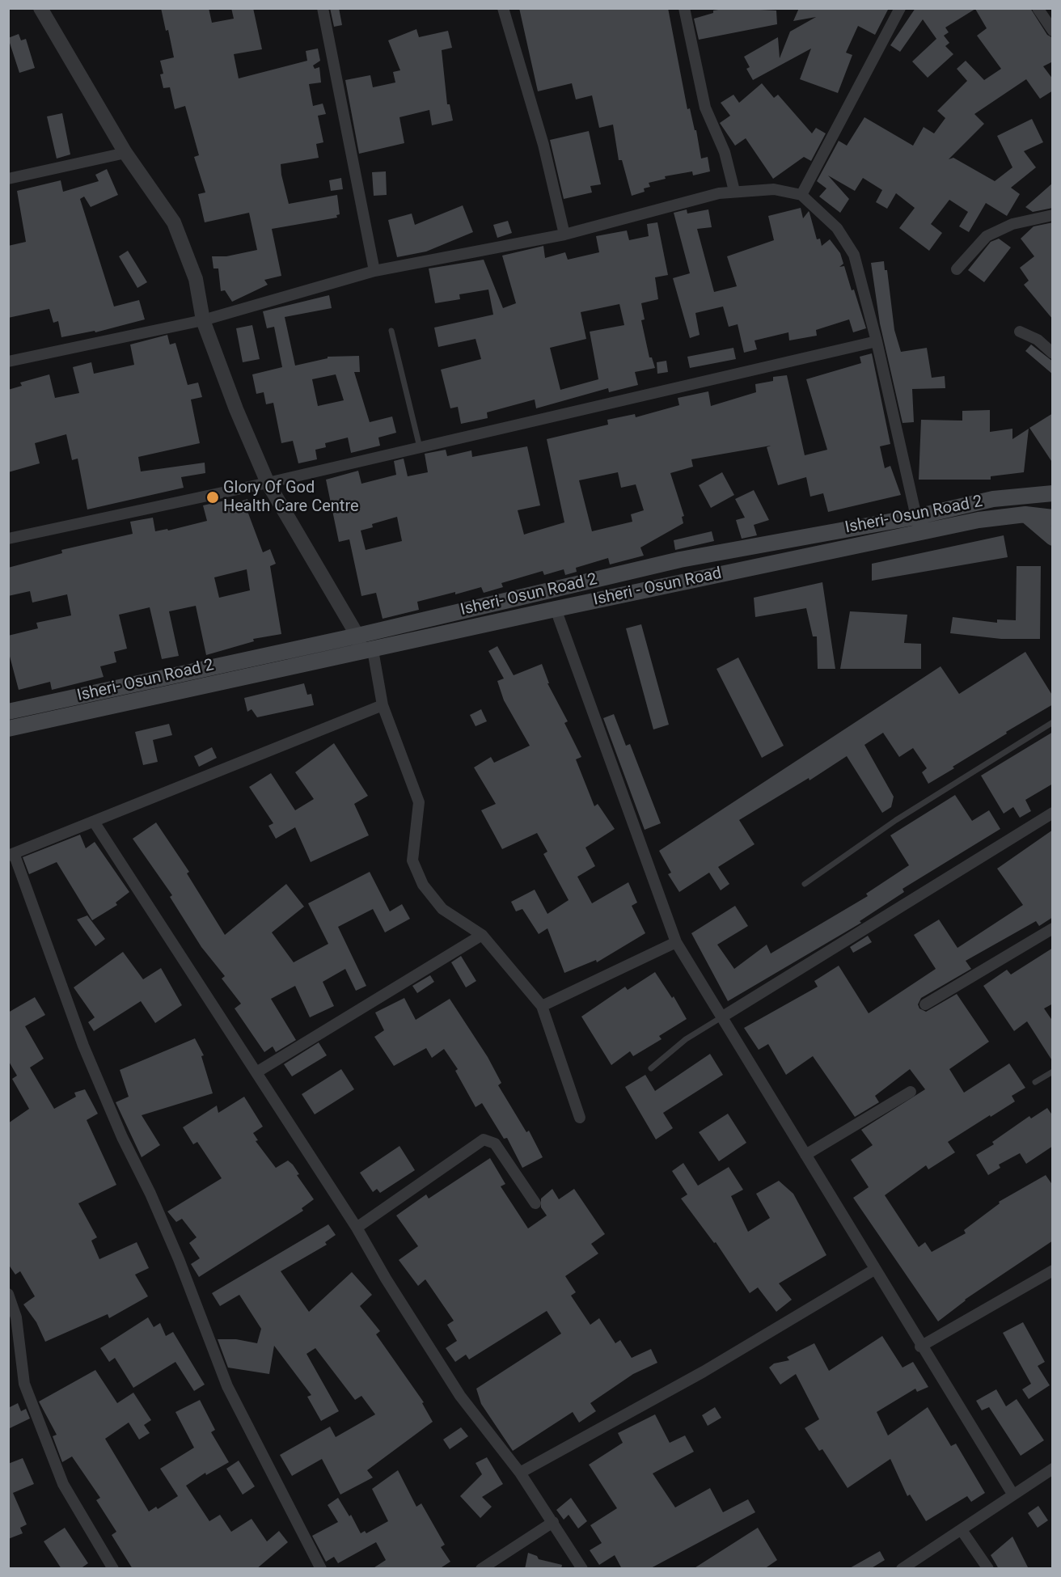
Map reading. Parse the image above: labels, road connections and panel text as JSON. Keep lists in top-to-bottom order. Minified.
{"streets":{"main road":["Isheri- Osun Road 2","Isheri - Osun Road"]},"places":["Glory Of God Health Care Centre"]}
